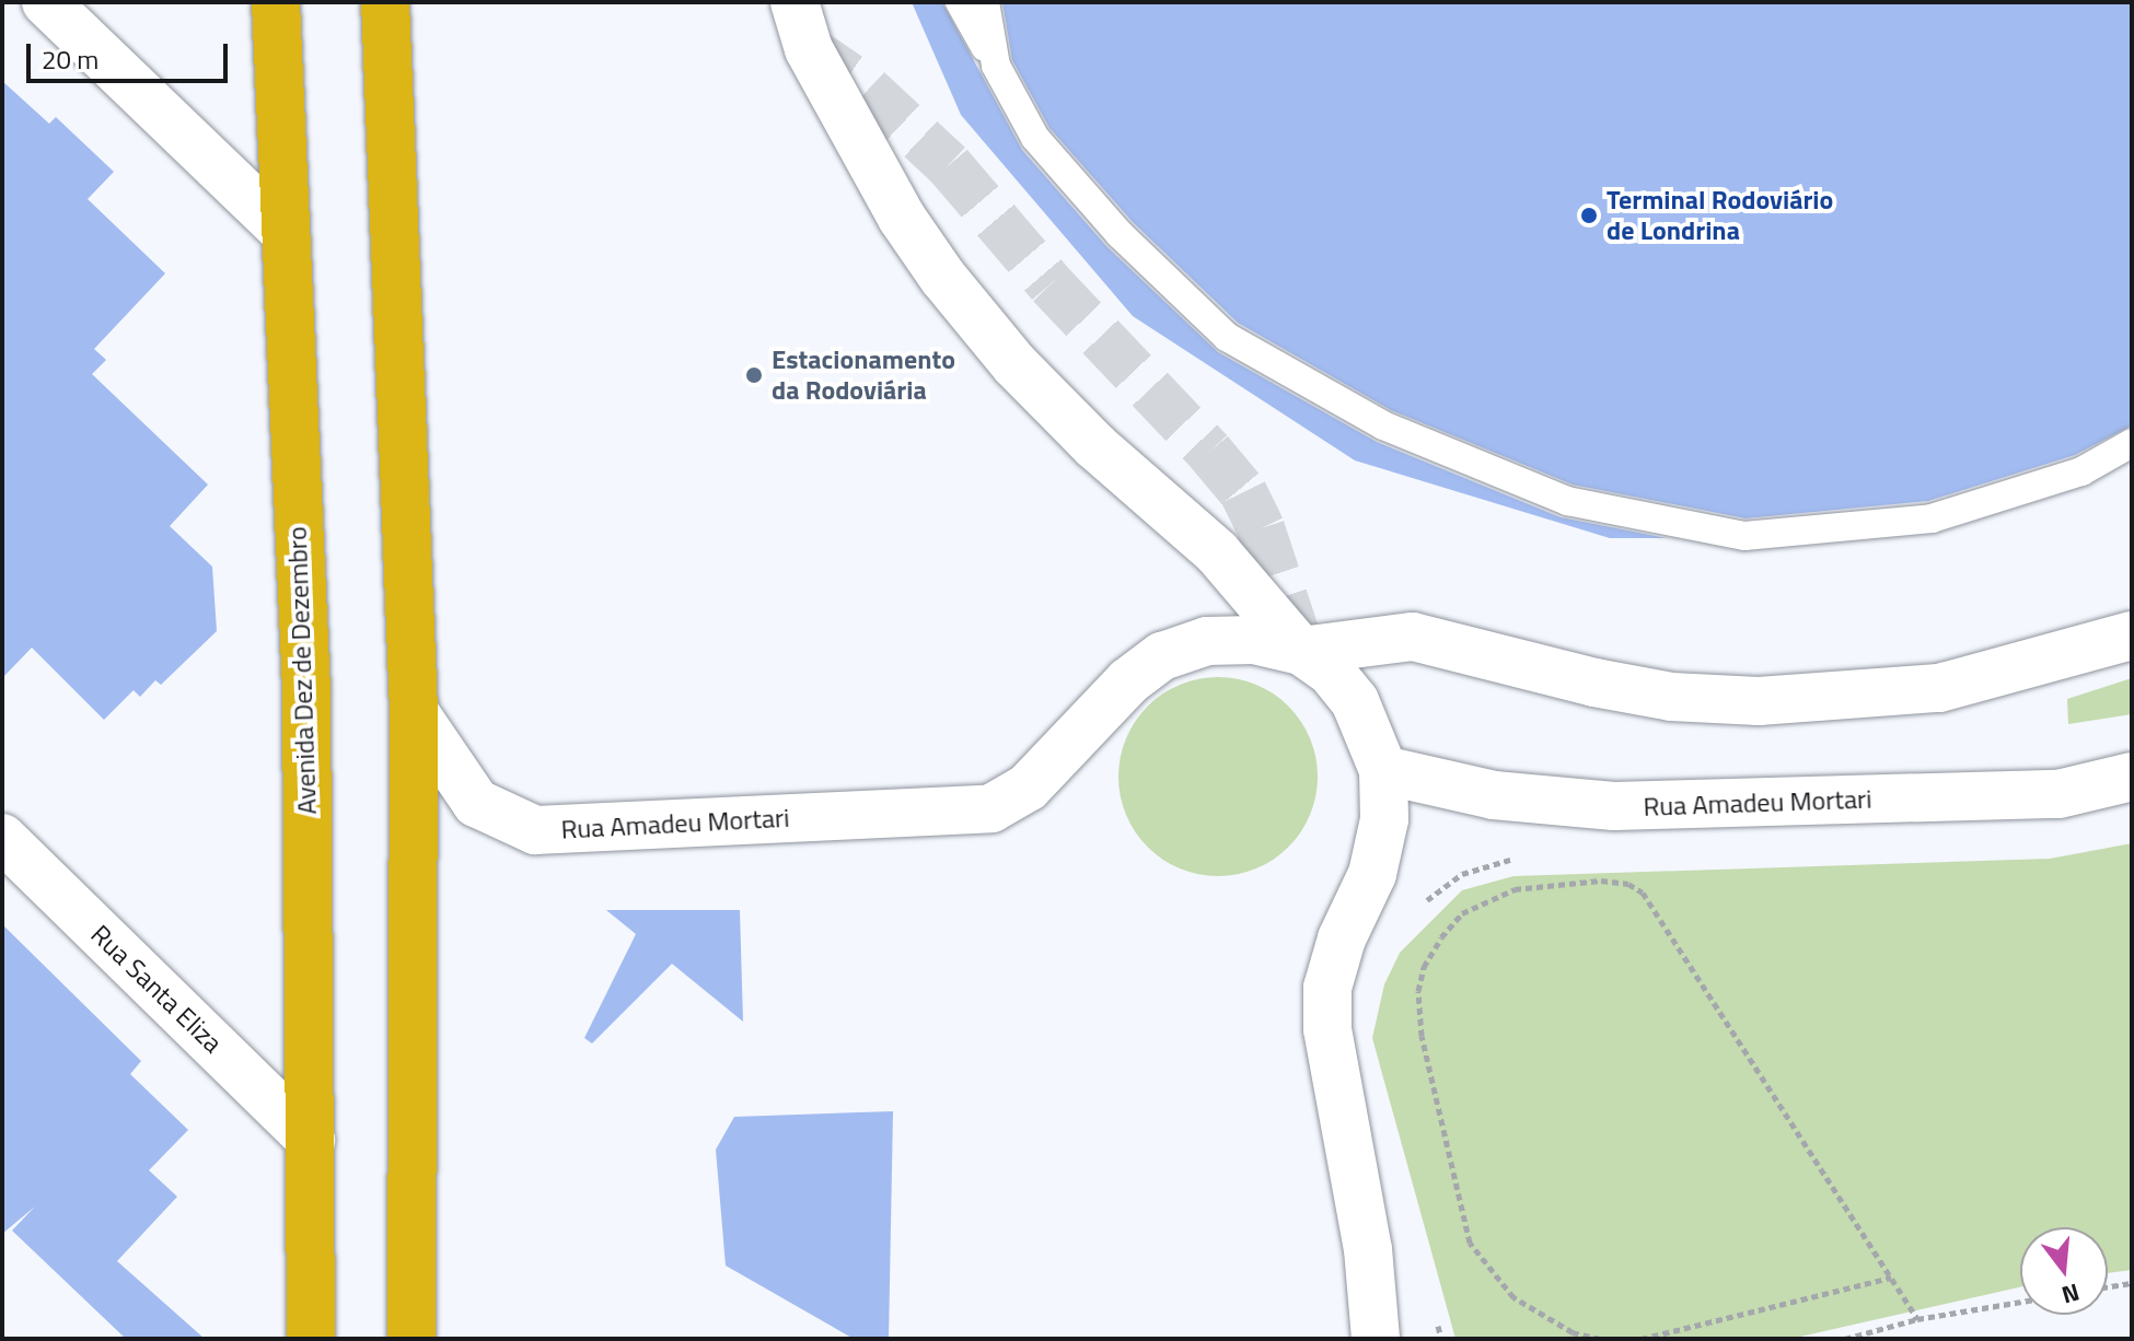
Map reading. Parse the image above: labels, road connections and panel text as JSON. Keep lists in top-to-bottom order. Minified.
{"streets":{"highway":["Avenida Dez de Dezembro"],"street":["Rua Amadeu Mortari","Rua Santa Eliza"]},"crossings":[["Avenida Dez de Dezembro","Rua Santa Eliza"]],"places":["Terminal Rodoviário de Londrina","Estacionamento da Rodoviária"],"scale_bar":"20 m","north":"bottom"}
